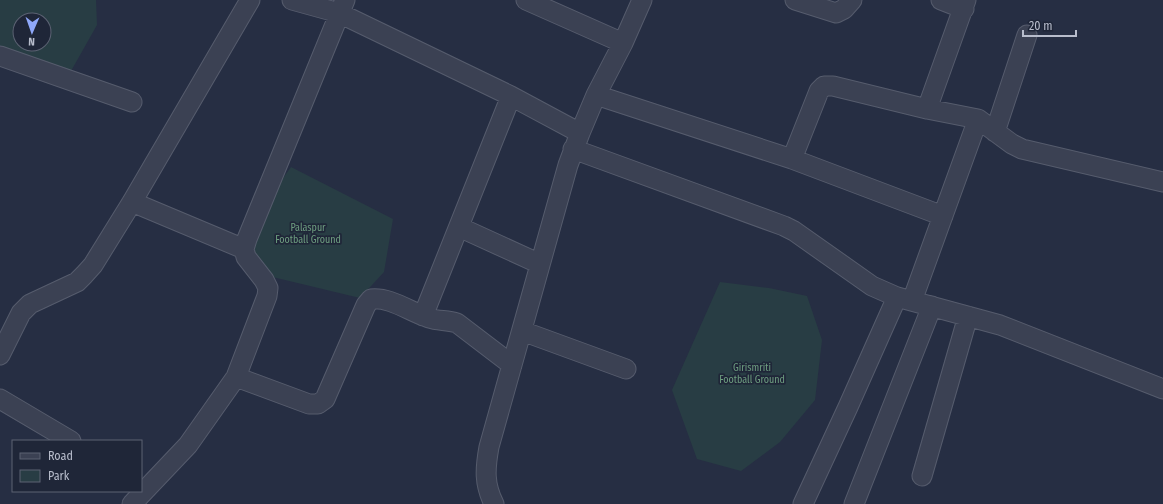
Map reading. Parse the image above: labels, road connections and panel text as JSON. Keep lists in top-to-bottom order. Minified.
{"parks":["Palaspur Football Ground","Girismriti Football Ground"],"legend":["Road","Park"],"scale_bar":"20 m","north":"bottom"}
